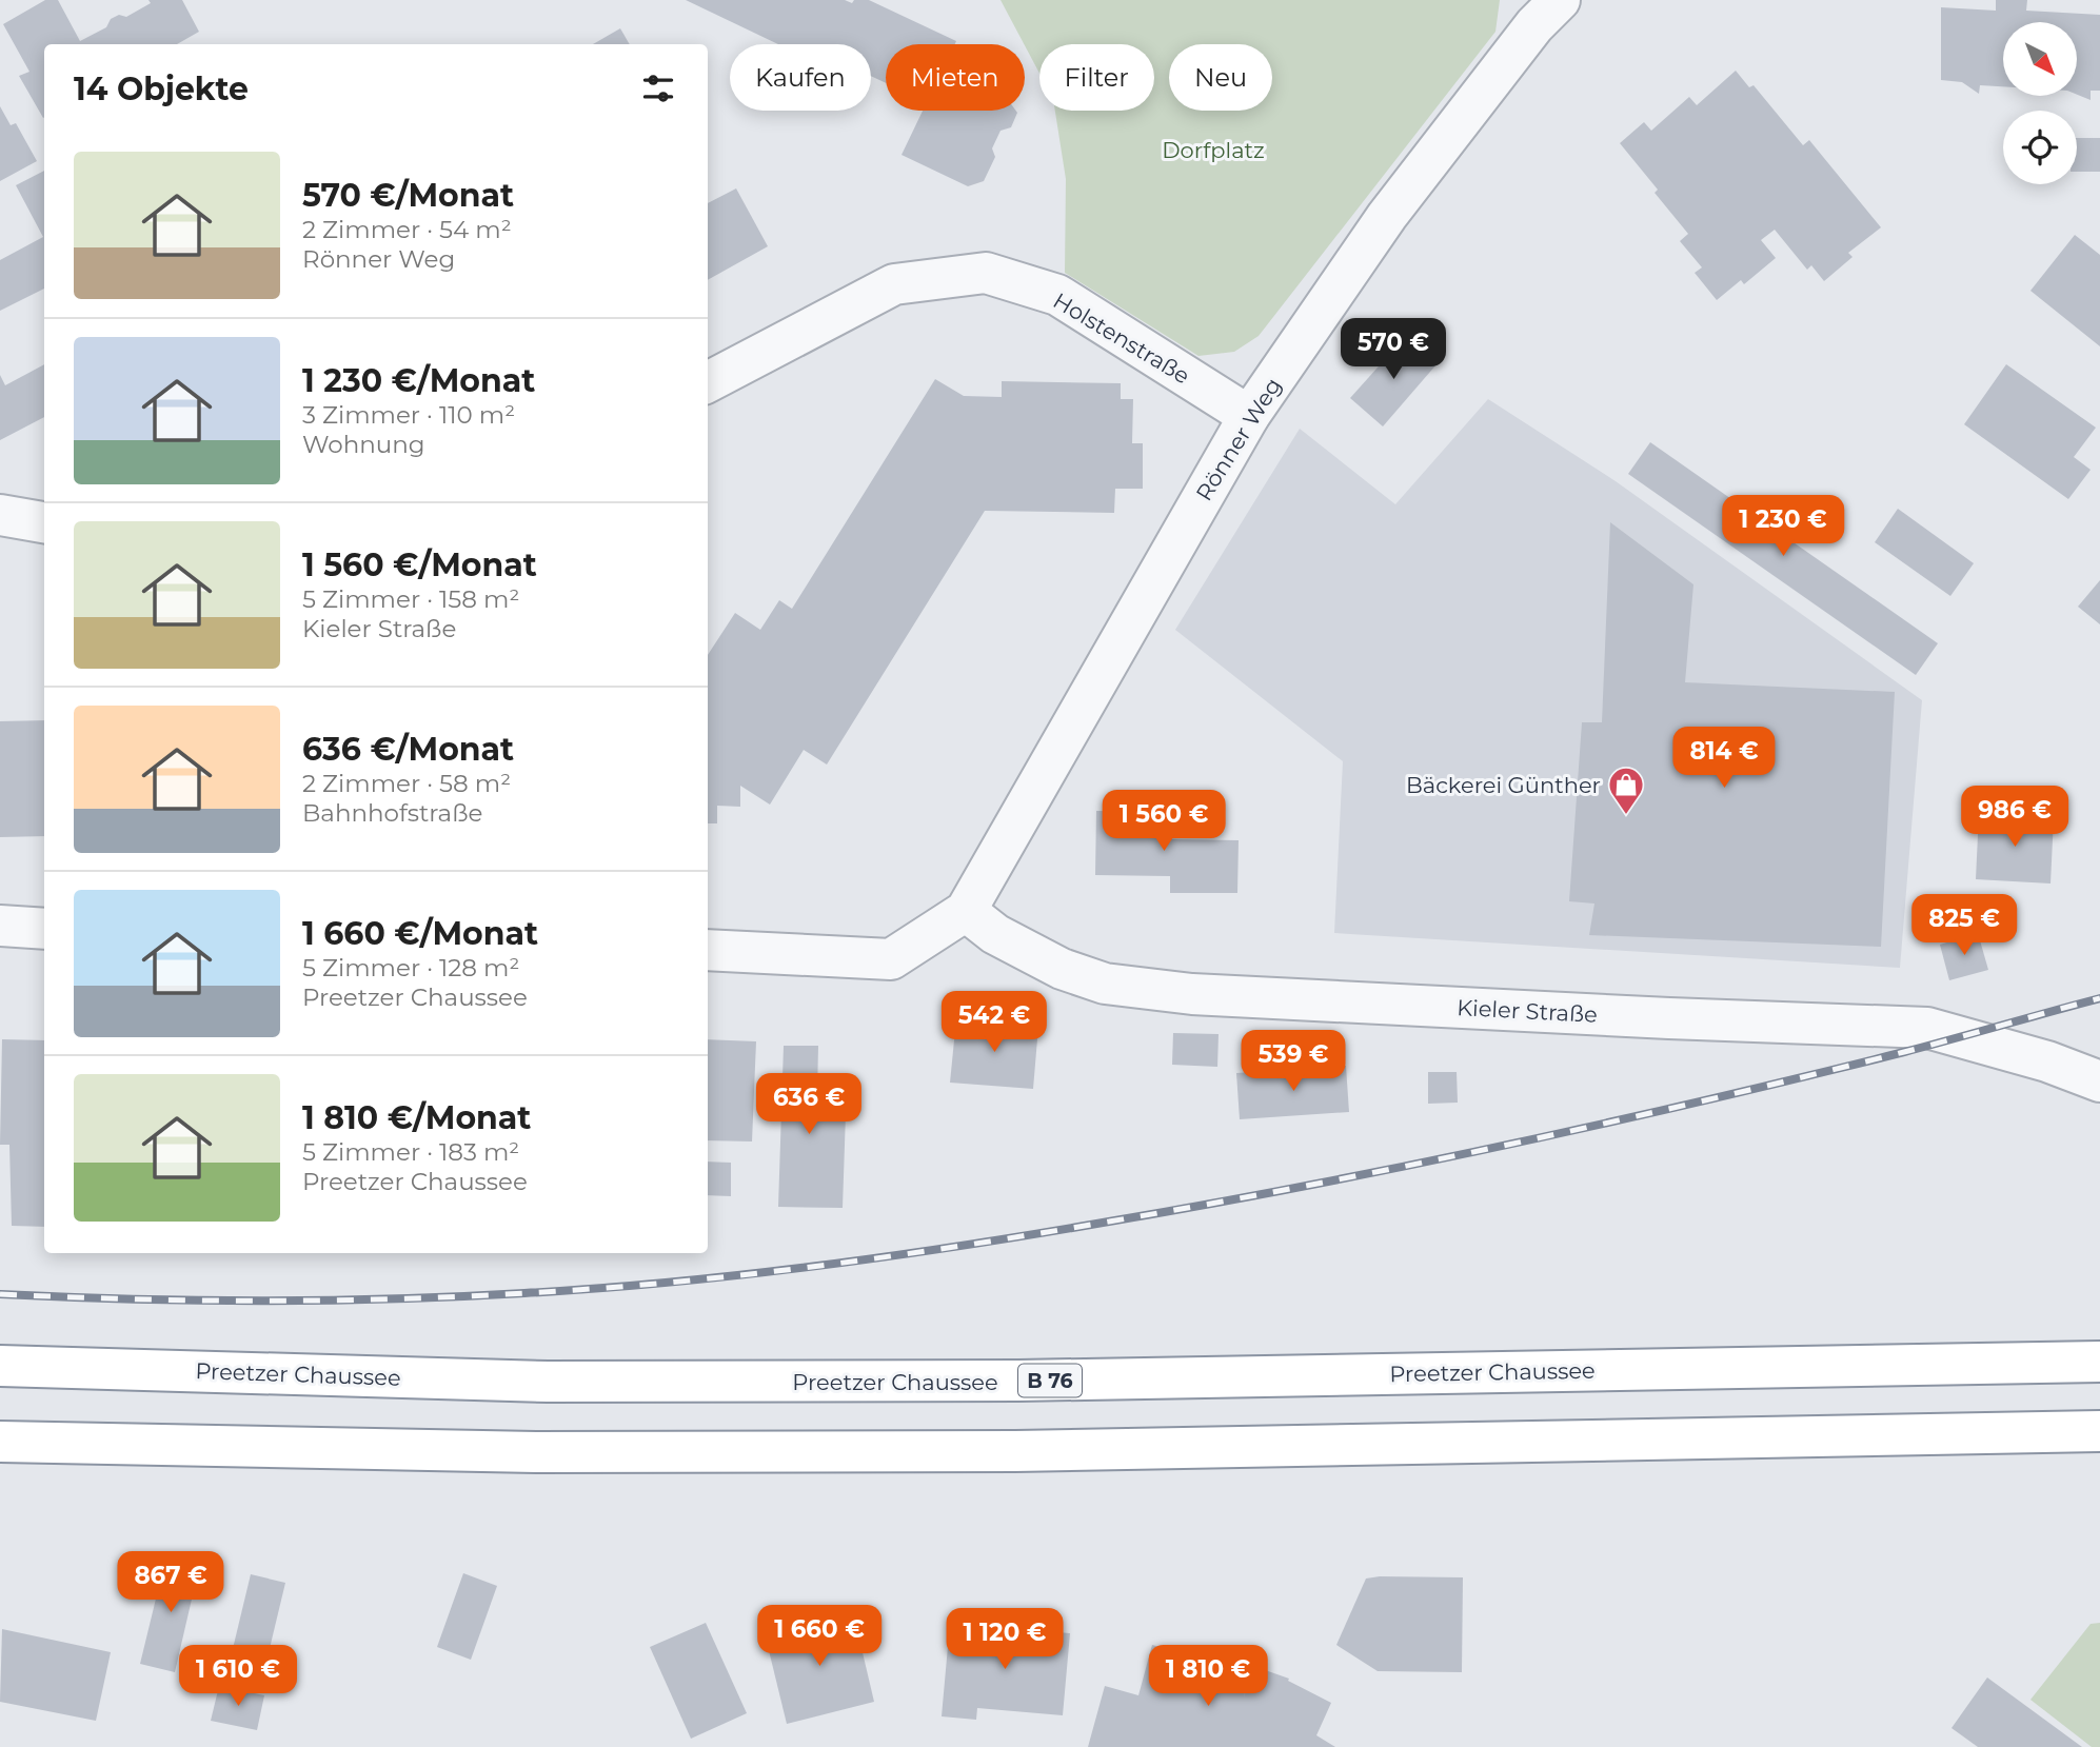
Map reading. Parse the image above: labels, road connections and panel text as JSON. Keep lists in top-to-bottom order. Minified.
{"streets":{"highway":["Preetzer Chaussee","B 76"],"street":["Holstenstraße","Rönner Weg","Kieler Straße"]},"crossings":[["Holstenstraße","Rönner Weg"],["Rönner Weg","Kieler Straße"]],"parks":["Dorfplatz"],"places":{"shop":["Bäckerei Günther"]},"north":"bottom right","page":{"chip":["Kaufen","Mieten","Filter","Neu"],"heading":"14 Objekte","list":[{"name":"570 €/Monat","note":"2 Zimmer · 54 m² · Rönner Weg"},{"name":"1 230 €/Monat","note":"3 Zimmer · 110 m² · Wohnung"},{"name":"1 560 €/Monat","note":"5 Zimmer · 158 m² · Kieler Straße"},{"name":"636 €/Monat","note":"2 Zimmer · 58 m² · Bahnhofstraße"},{"name":"1 660 €/Monat","note":"5 Zimmer · 128 m² · Preetzer Chaussee"},{"name":"1 810 €/Monat","note":"5 Zimmer · 183 m² · Preetzer Chaussee"}],"price":["570 €","1 230 €","814 €","986 €","1 560 €","825 €","542 €","539 €","636 €","867 €","1 660 €","1 120 €","1 610 €","1 810 €"]}}
